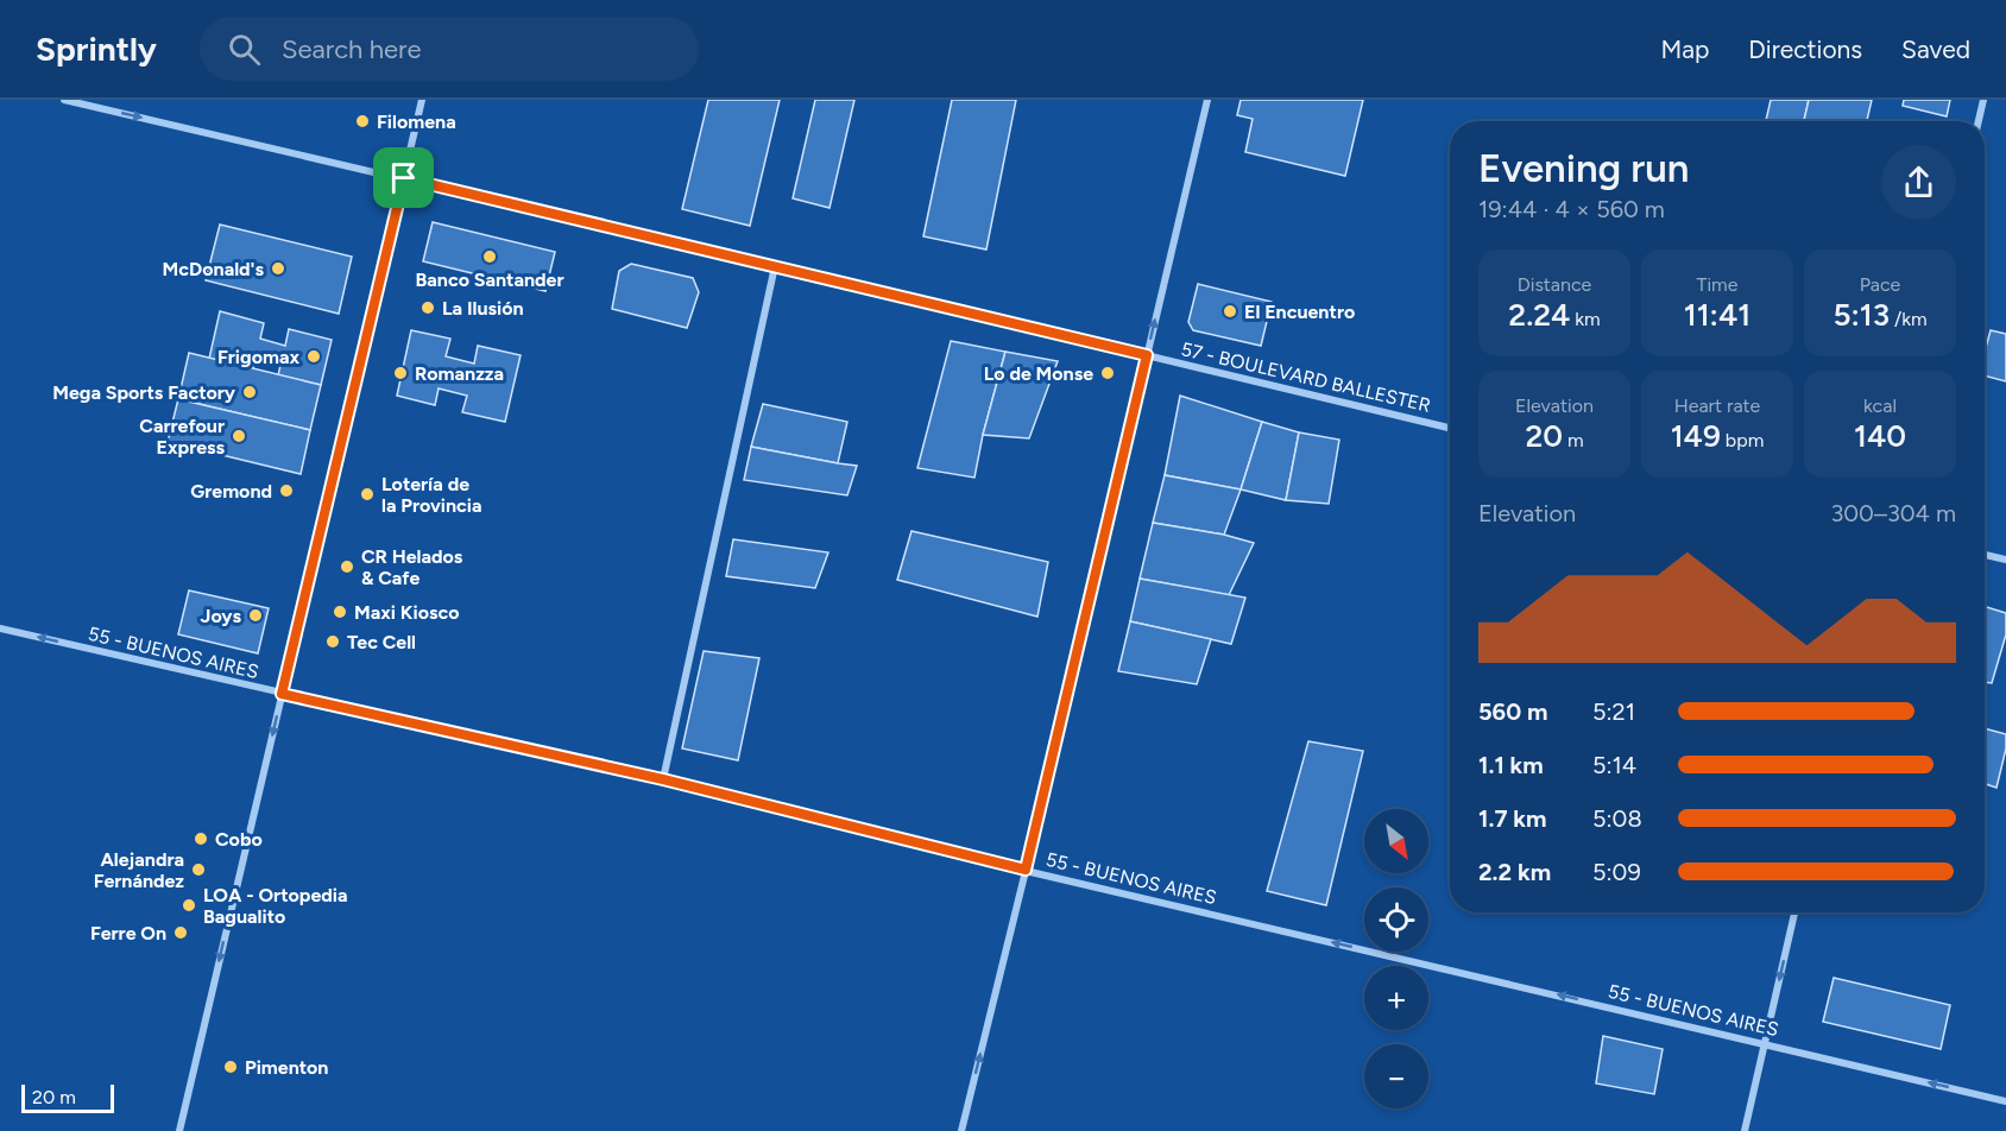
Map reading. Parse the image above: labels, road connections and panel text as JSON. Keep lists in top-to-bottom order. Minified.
{"streets":{"street":["57 - BOULEVARD BALLESTER","55 - BUENOS AIRES"]},"one_way":["55 - BUENOS AIRES"],"places":["Filomena","Banco Santander","McDonald's","La Ilusión","El Encuentro","Frigomax","Romanzza","Lo de Monse","Mega Sports Factory","Carrefour Express","Gremond","Lotería de la Provincia","CR Helados & Cafe","Maxi Kiosco","Joys","Tec Cell","Cobo","Alejandra Fernández","LOA - Ortopedia Bagualito","Ferre On","Pimenton"],"scale_bar":"20 m","north":"bottom right","page":{"header":"Sprintly","search":"Search here","nav":["Map","Directions","Saved"],"heading":["Evening run","19:44 · 4 × 560 m"],"stats":[["Distance","2.24 km"],["Time","11:41"],["Pace","5:13 /km"],["Elevation","20 m"],["Heart rate","149 bpm"],["kcal","140"]],"chart":["Elevation","300–304 m"],"list":[{"name":"560 m","note":"5:21"},{"name":"1.1 km","note":"5:14"},{"name":"1.7 km","note":"5:08"},{"name":"2.2 km","note":"5:09"}],"map_buttons":["+","−"],"scale":"20 m"}}
